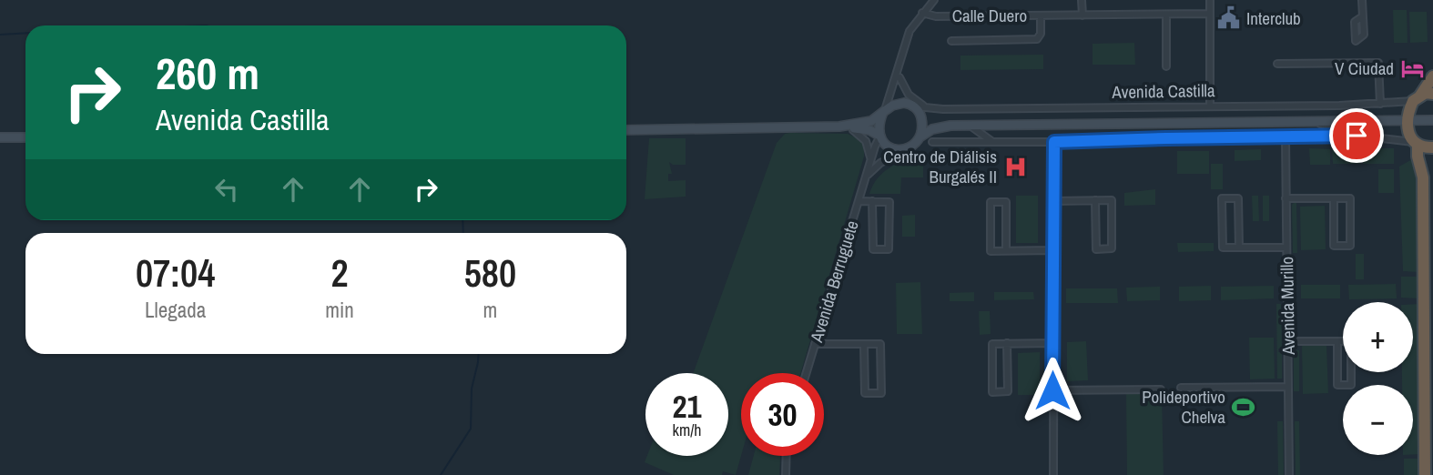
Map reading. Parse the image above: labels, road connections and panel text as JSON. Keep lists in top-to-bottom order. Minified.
{"streets":{"street":["Calle Duero","Avenida Castilla","Avenida Berruguete","Avenida Murillo"]},"crossings":[["Avenida Castilla","Avenida Berruguete"],["Avenida Castilla","Avenida Murillo"]],"places":{"public building":["Interclub"],"hotel":["V Ciudad"],"hospital":["Centro de Diálisis Burgalés II"],"sports":["Polideportivo Chelva"]},"page":{"turn":["260 m","Avenida Castilla"],"eta":["07:04","Llegada","2","min","580","m"],"map_buttons":["+","−"],"speed":"21 km/h","limit":"30"}}
